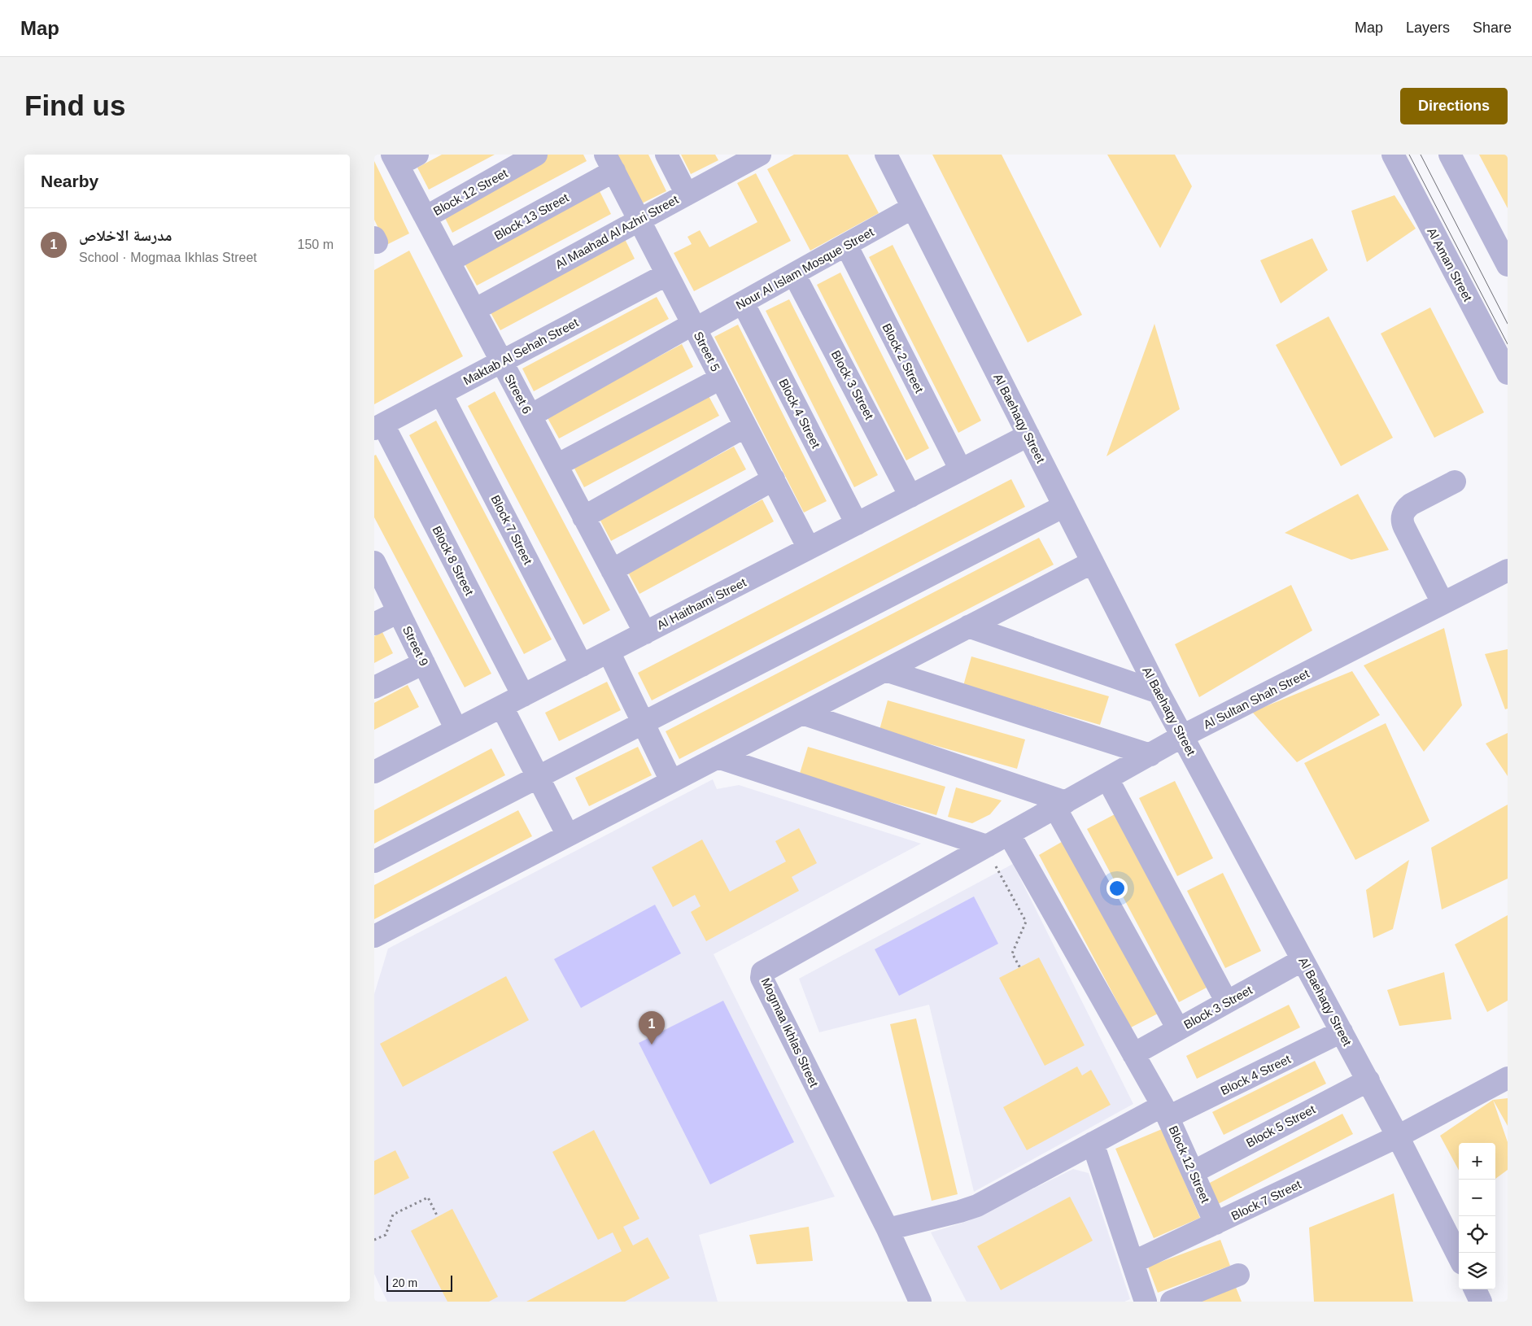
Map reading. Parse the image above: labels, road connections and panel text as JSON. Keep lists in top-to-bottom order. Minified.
{"streets":{"street":["Block 12 Street","Block 13 Street","Al Maahad Al Azhri Street","Al Aman Street","Nour Al Islam Mosque Street","Maktab Al Sehah Street","Street 5","Block 2 Street","Block 3 Street","Street 6","Block 4 Street","Al Baehaqy Street","Block 7 Street","Block 8 Street","Al Haithami Street","Street 9","Al Sultan Shah Street","Mogmaa Ikhlas Street","Block 5 Street"]},"crossings":[["Block 12 Street","Block 3 Street"],["Block 12 Street","Street 6"],["Block 12 Street","Block 4 Street"],["Block 12 Street","Block 7 Street"],["Block 12 Street","Al Sultan Shah Street"],["Block 12 Street","Block 5 Street"],["Block 13 Street","Street 5"],["Block 13 Street","Street 6"],["Al Maahad Al Azhri Street","Street 5"],["Al Maahad Al Azhri Street","Street 6"],["Nour Al Islam Mosque Street","Street 5"],["Nour Al Islam Mosque Street","Block 2 Street"],["Nour Al Islam Mosque Street","Block 3 Street"],["Nour Al Islam Mosque Street","Street 6"],["Nour Al Islam Mosque Street","Block 4 Street"],["Nour Al Islam Mosque Street","Al Baehaqy Street"],["Maktab Al Sehah Street","Street 5"],["Maktab Al Sehah Street","Street 6"],["Maktab Al Sehah Street","Block 7 Street"],["Maktab Al Sehah Street","Block 8 Street"],["Street 5","Al Haithami Street"],["Block 2 Street","Al Haithami Street"],["Block 3 Street","Al Baehaqy Street"],["Block 3 Street","Al Haithami Street"],["Street 6","Al Haithami Street"],["Block 4 Street","Al Baehaqy Street"],["Block 4 Street","Al Haithami Street"],["Block 4 Street","Mogmaa Ikhlas Street"],["Al Baehaqy Street","Block 7 Street"],["Al Baehaqy Street","Al Haithami Street"],["Al Baehaqy Street","Al Sultan Shah Street"],["Al Baehaqy Street","Block 5 Street"],["Block 7 Street","Al Haithami Street"],["Block 8 Street","Al Haithami Street"],["Al Haithami Street","Street 9"],["Al Sultan Shah Street","Mogmaa Ikhlas Street"]],"scale_bar":"20 m","page":{"header":"Map","nav":["Map","Layers","Share"],"buttons":"Directions","title":"Find us","heading":"Nearby","list":[{"mark":"1","name":"مدرسة الاخلاص","note":"School · Mogmaa Ikhlas Street","value":"150 m"}],"pins":"1","map_buttons":["+","−"],"scale":"20 m"}}
